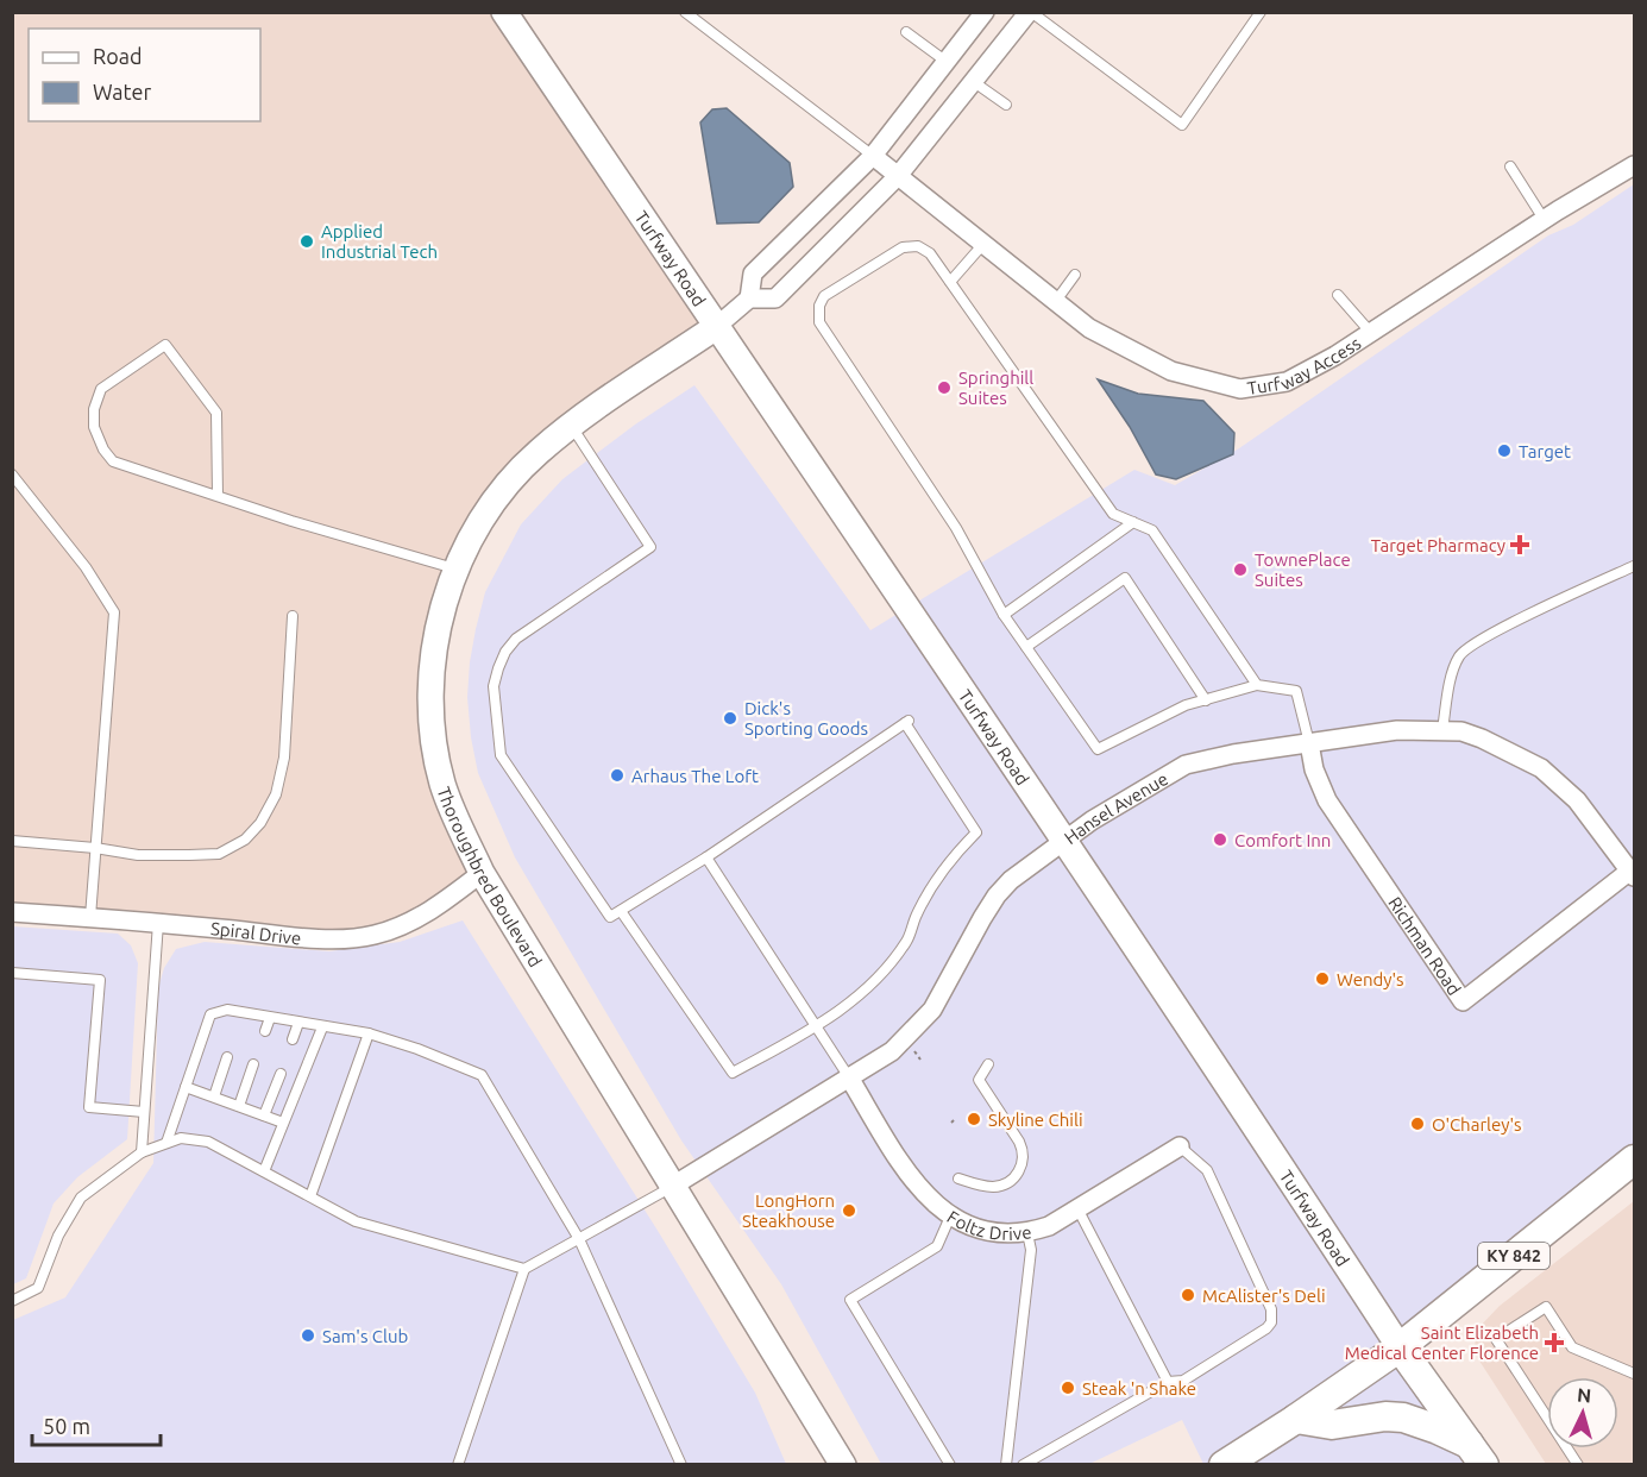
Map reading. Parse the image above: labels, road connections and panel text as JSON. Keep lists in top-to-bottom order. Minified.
{"streets":{"main road":["Turfway Road","Thoroughbred Boulevard","KY 842"],"street":["Turfway Access","Hansel Avenue","Spiral Drive","Richman Road","Foltz Drive"]},"crossings":[["Turfway Road","Hansel Avenue"],["Turfway Road","Thoroughbred Boulevard"],["Turfway Road","KY 842"],["Hansel Avenue","Thoroughbred Boulevard"],["Hansel Avenue","Richman Road"],["Hansel Avenue","Foltz Drive"],["Thoroughbred Boulevard","Spiral Drive"]],"places":{"other":["Applied Industrial Tech","Springhill Suites","Target","TownePlace Suites","Dick's Sporting Goods","Arhaus The Loft","Comfort Inn","Wendy's","Skyline Chili","O'Charley's","LongHorn Steakhouse","McAlister's Deli","Sam's Club","Steak 'n Shake"],"health":["Target Pharmacy","Saint Elizabeth Medical Center Florence"]},"legend":["Road","Water"],"scale_bar":"50 m","north":"top"}
